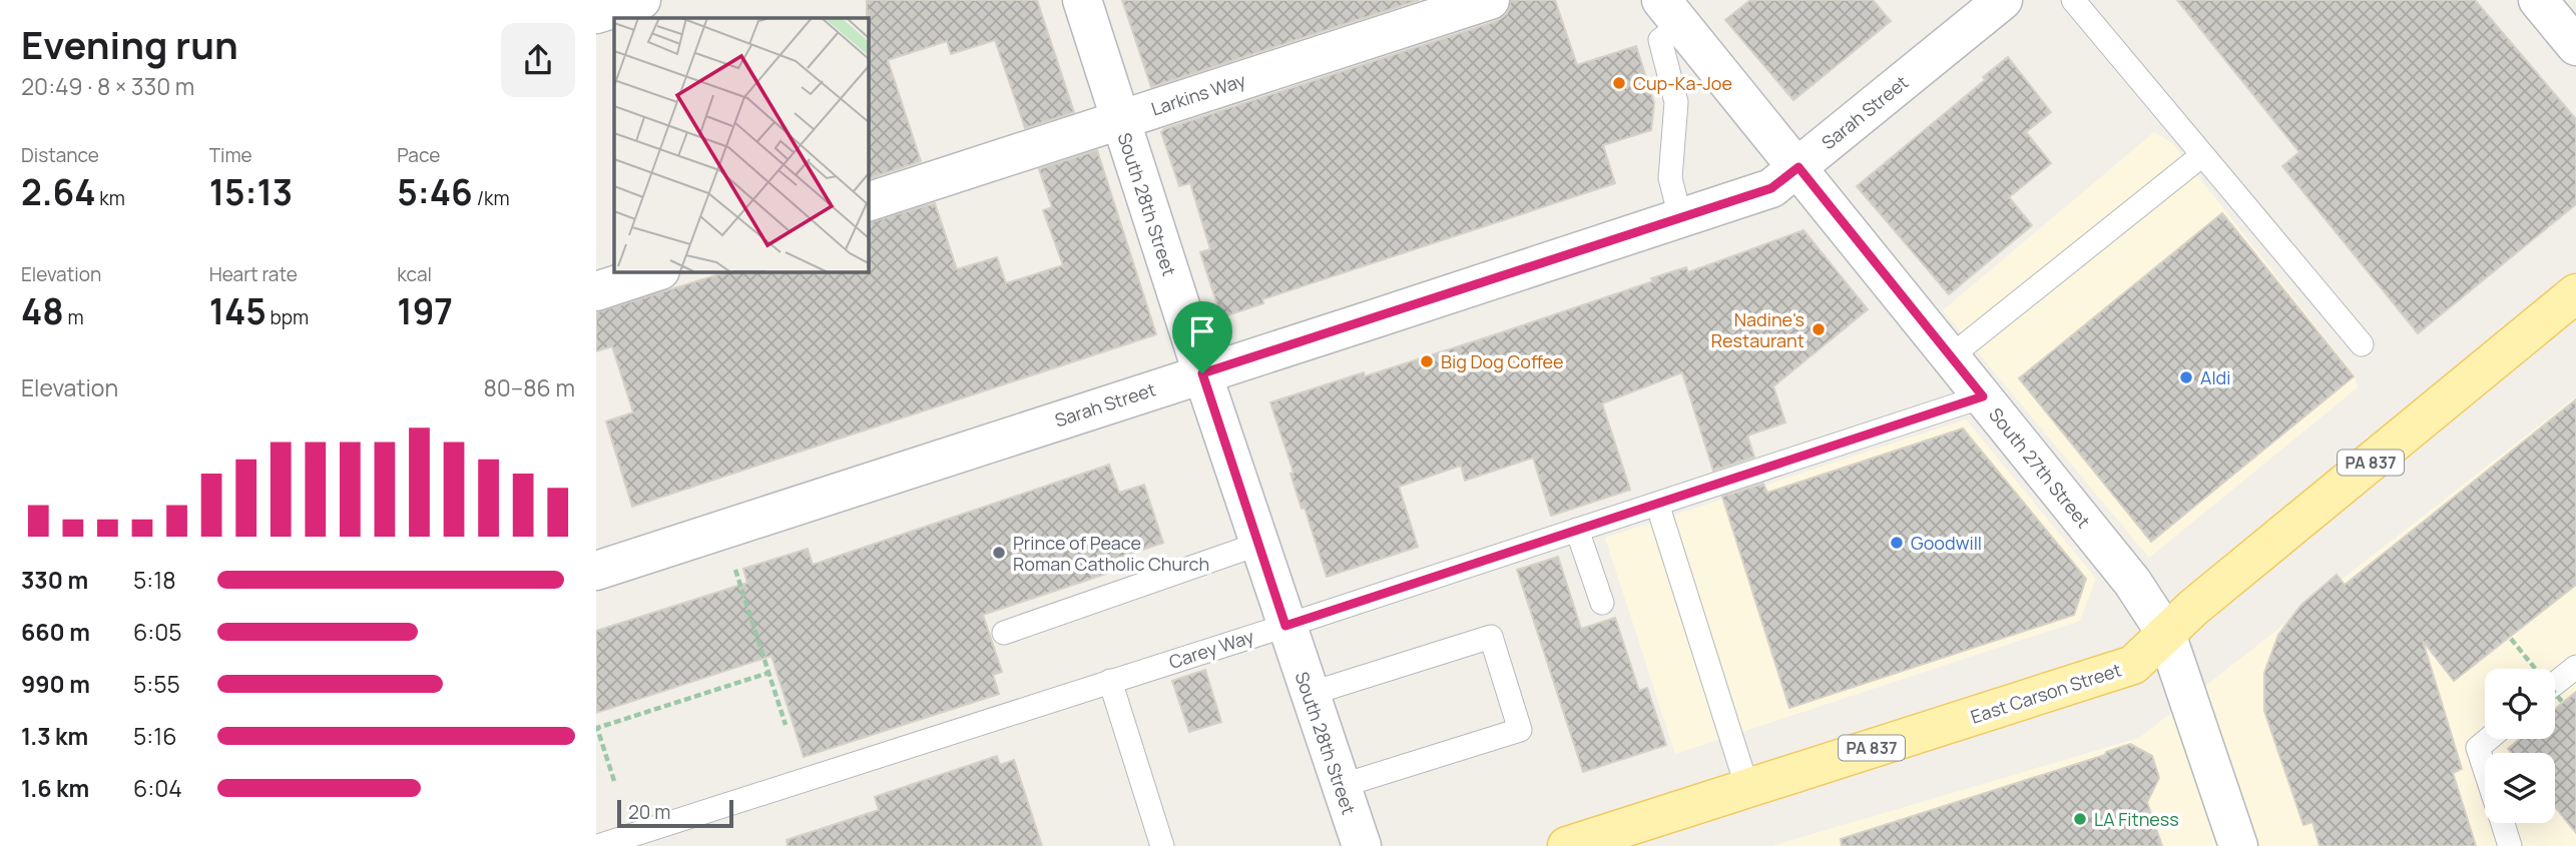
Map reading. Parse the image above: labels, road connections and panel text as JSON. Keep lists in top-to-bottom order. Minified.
{"streets":{"main road":["PA 837","East Carson Street"],"street":["Larkins Way","Sarah Street","South 28th Street","South 27th Street"],"lane":["Carey Way"]},"crossings":[["Larkins Way","South 28th Street"],["Sarah Street","South 28th Street"],["Sarah Street","South 27th Street"],["South 28th Street","Carey Way"],["South 27th Street","Carey Way"],["South 27th Street","East Carson Street"]],"places":["Cup-Ka-Joe","Nadine's Restaurant","Big Dog Coffee","Aldi","Goodwill","Prince of Peace Roman Catholic Church","LA Fitness"],"scale_bar":"20 m","page":{"heading":["Evening run","20:49 · 8 × 330 m"],"stats":[["Distance","2.64 km"],["Time","15:13"],["Pace","5:46 /km"],["Elevation","48 m"],["Heart rate","145 bpm"],["kcal","197"]],"chart":["Elevation","80–86 m"],"list":[{"name":"330 m","note":"5:18"},{"name":"660 m","note":"6:05"},{"name":"990 m","note":"5:55"},{"name":"1.3 km","note":"5:16"},{"name":"1.6 km","note":"6:04"}],"scale":"20 m"}}
